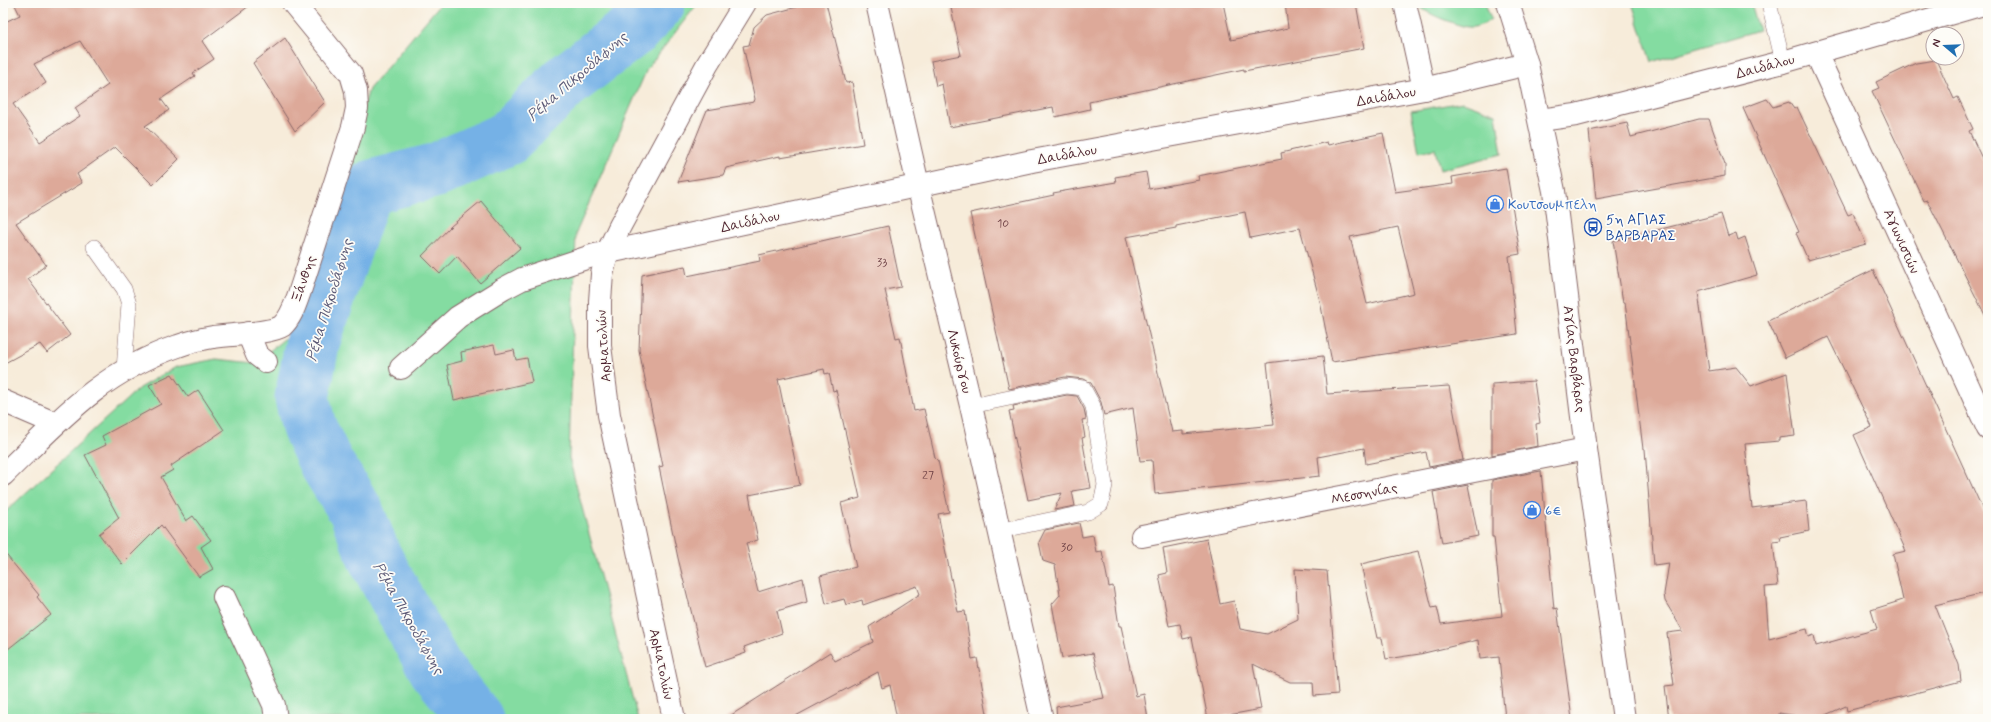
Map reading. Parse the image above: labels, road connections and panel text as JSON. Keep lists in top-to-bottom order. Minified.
{"streets":{"street":["Δαιδάλου","Αγωνιστών","Ξάνθης","Αρματολών","Αγίας Βαρβάρας","Λυκούργου","Μεσσηνίας"]},"crossings":[["Δαιδάλου","Αγωνιστών"],["Δαιδάλου","Αρματολών"],["Δαιδάλου","Αγίας Βαρβάρας"],["Δαιδάλου","Λυκούργου"],["Αγίας Βαρβάρας","Μεσσηνίας"]],"water":["Ρέμα Πικροδάφνης"],"places":{"shop":["Κουτσουμπελη","6€"],"bus stop":["5η ΑΓΙΑΣ ΒΑΡΒΑΡΑΣ"]},"house_numbers":["10","33","27","30"],"north":"left"}
